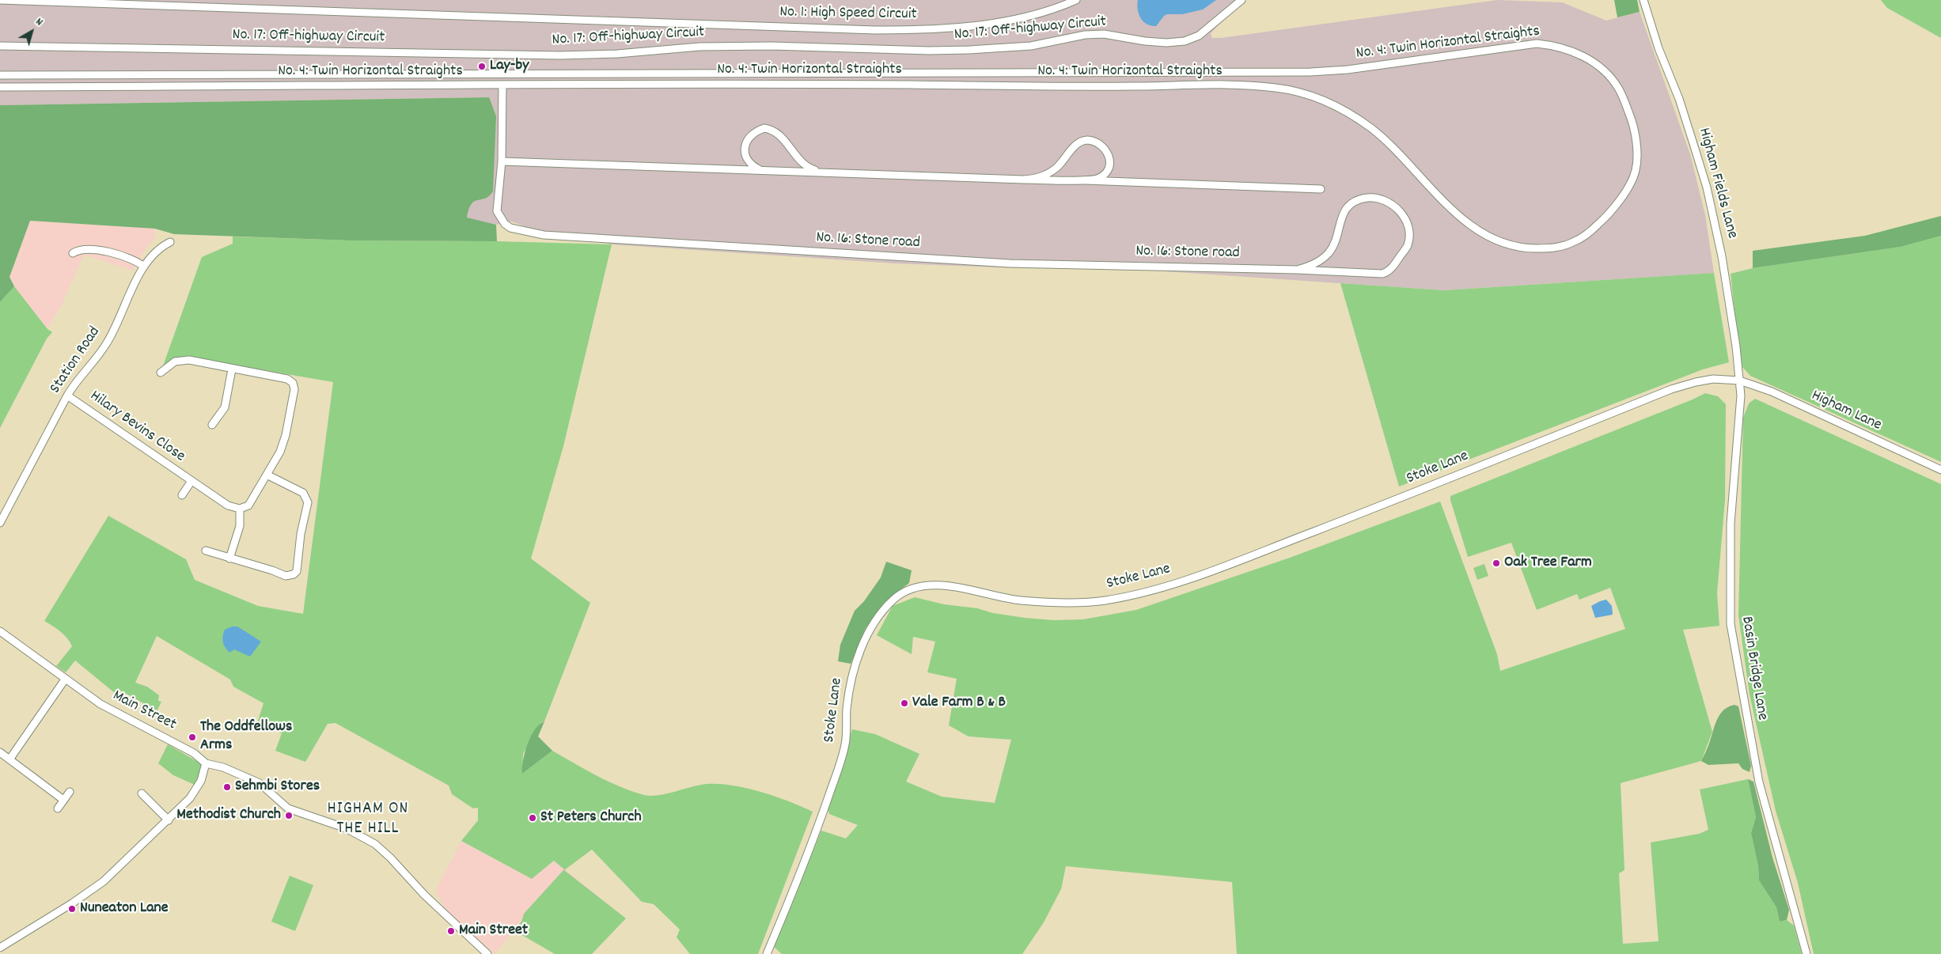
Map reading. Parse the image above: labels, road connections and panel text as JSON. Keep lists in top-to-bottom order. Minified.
{"streets":{"street":["No. 1: High Speed Circuit","No. 17: Off-highway Circuit","No. 4: Twin Horizontal Straights","Higham Fields Lane","No. 16: Stone road","Station Road","Higham Lane","Hilary Bevins Close","Stoke Lane","Basin Bridge Lane","Main Street"]},"crossings":[["No. 4: Twin Horizontal Straights","No. 16: Stone road"],["Higham Fields Lane","Higham Lane"],["Higham Fields Lane","Stoke Lane"],["Higham Fields Lane","Basin Bridge Lane"],["Station Road","Hilary Bevins Close"],["Higham Lane","Stoke Lane"],["Higham Lane","Basin Bridge Lane"],["Stoke Lane","Basin Bridge Lane"]],"districts":["HIGHAM ON THE HILL"],"places":["Lay-by","Oak Tree Farm","Vale Farm B & B","The Oddfellows Arms","Sehmbi Stores","Methodist Church","St Peters Church","Nuneaton Lane","Main Street"],"north":"top right"}
